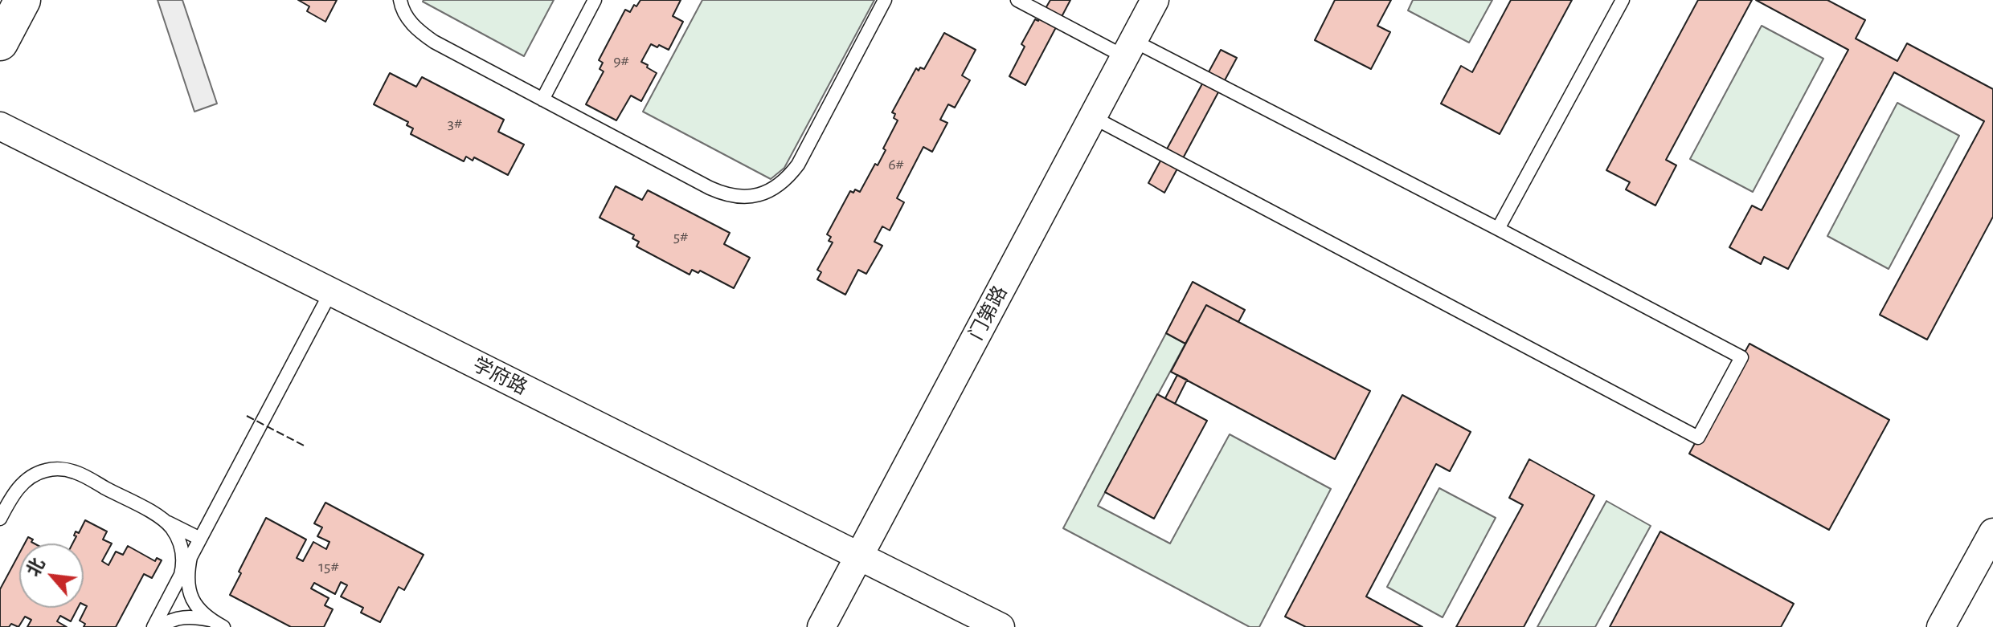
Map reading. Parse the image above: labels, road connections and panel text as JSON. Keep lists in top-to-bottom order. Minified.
{"streets":{"street":["门第路","学府路"]},"crossings":[["门第路","学府路"]],"house_numbers":["9#","3#","6#","5#","15#"],"north":"top left"}
